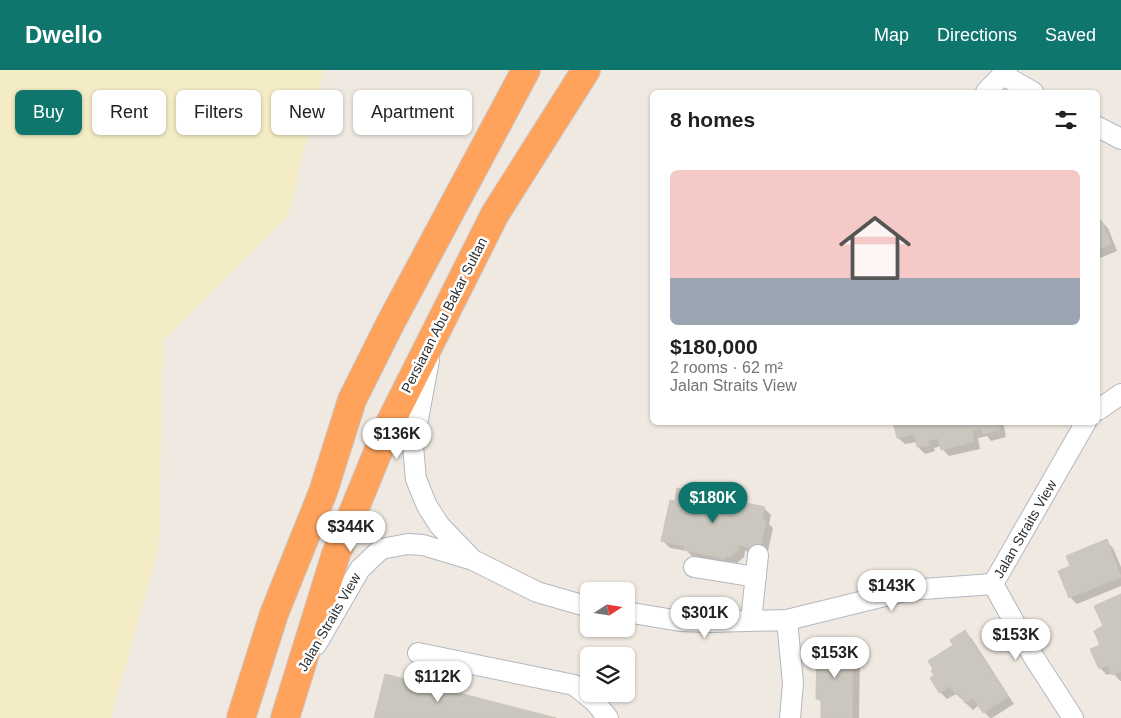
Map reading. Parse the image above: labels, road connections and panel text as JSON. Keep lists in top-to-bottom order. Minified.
{"streets":{"highway":["Persiaran Abu Bakar Sultan"],"street":["Jalan Straits View"]},"crossings":[["Persiaran Abu Bakar Sultan","Jalan Straits View"]],"north":"right","page":{"header":"Dwello","nav":["Map","Directions","Saved"],"chip":["Buy","Rent","Filters","New","Apartment"],"heading":"8 homes","list":[{"name":"$180,000","note":"2 rooms · 62 m² · Jalan Straits View"}],"price":["$136K","$180K","$344K","$143K","$301K","$153K","$153K","$112K"]}}
